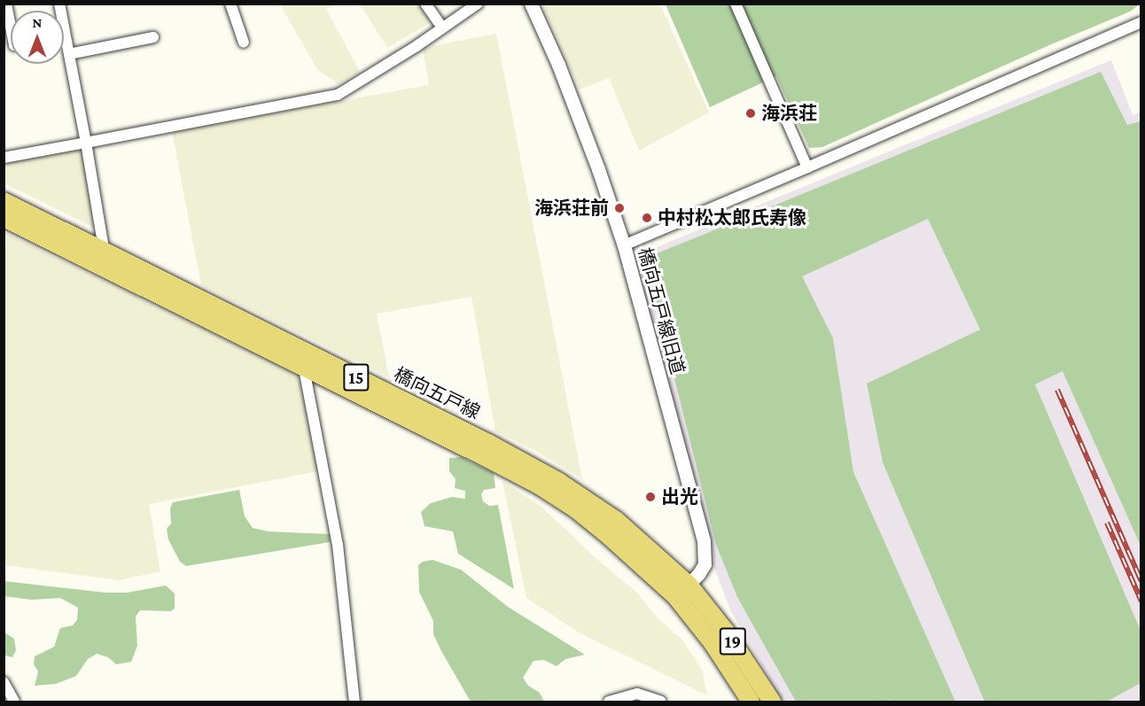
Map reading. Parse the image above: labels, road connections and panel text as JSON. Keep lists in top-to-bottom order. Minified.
{"streets":{"main road":["15","橋向五戸線","19"],"street":["橋向五戸線旧道"]},"crossings":[["橋向五戸線旧道","橋向五戸線"],["橋向五戸線旧道","19"],["橋向五戸線","19"]],"places":["海浜荘","海浜荘前","中村松太郎氏寿像","出光"],"north":"top"}
